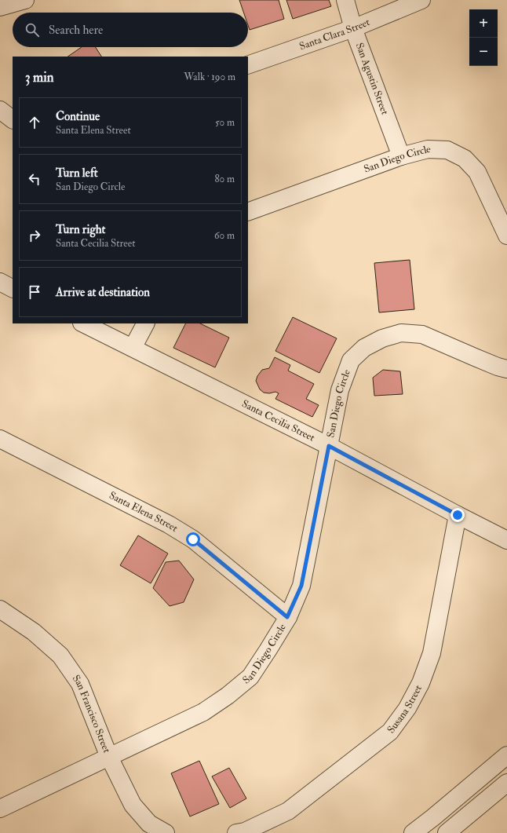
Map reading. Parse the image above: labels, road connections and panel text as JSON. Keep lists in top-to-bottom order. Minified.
{"streets":{"street":["Santa Clara Street","San Agustin Street","San Diego Circle","Santa Cecilia Street","Santa Elena Street","Susana Street","San Francisco Street"]},"crossings":[["Santa Clara Street","San Agustin Street"],["San Agustin Street","San Diego Circle"],["San Diego Circle","Santa Cecilia Street"],["San Diego Circle","Santa Elena Street"],["San Diego Circle","San Francisco Street"],["Santa Cecilia Street","Susana Street"]],"page":{"map_buttons":["+","−"],"search":"Search here","heading":["3 min","Walk · 190 m"],"list":[["Continue","Santa Elena Street","50 m"],["Turn left","San Diego Circle","80 m"],["Turn right","Santa Cecilia Street","60 m"],"Arrive at destination"]}}
